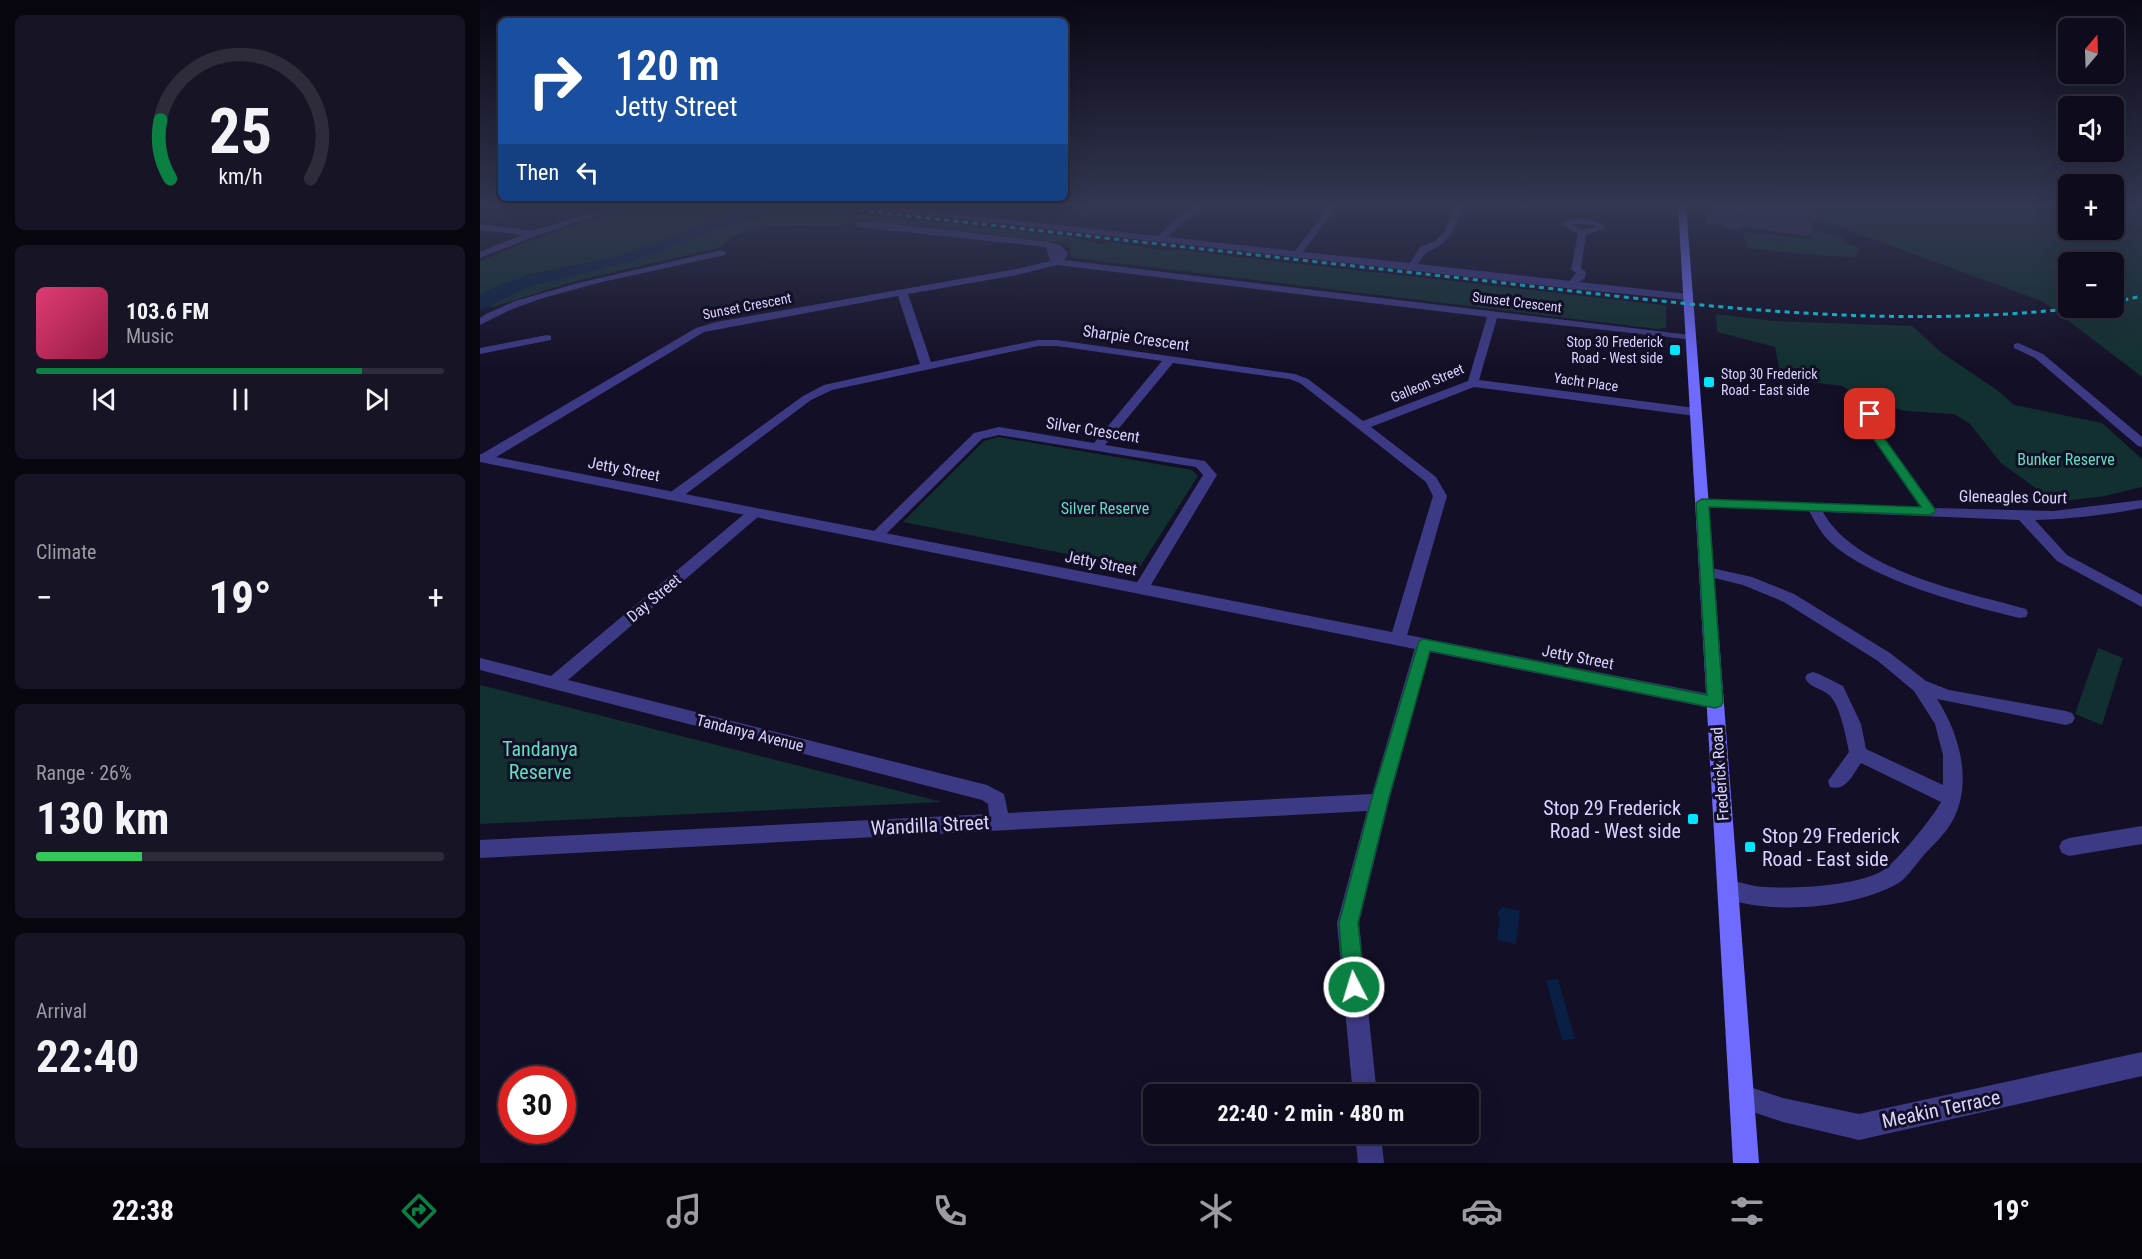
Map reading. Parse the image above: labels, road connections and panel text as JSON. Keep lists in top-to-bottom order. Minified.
{"streets":{"main road":["Frederick Road"],"street":["Sunset Crescent","Sharpie Crescent","Yacht Place","Galleon Street","Silver Crescent","Jetty Street","Gleneagles Court","Day Street","Tandanya Avenue","Wandilla Street","Meakin Terrace"]},"crossings":[["Sunset Crescent","Galleon Street"],["Sunset Crescent","Jetty Street"],["Sunset Crescent","Frederick Road"],["Sharpie Crescent","Galleon Street"],["Sharpie Crescent","Jetty Street"],["Yacht Place","Galleon Street"],["Yacht Place","Frederick Road"],["Silver Crescent","Jetty Street"],["Jetty Street","Day Street"],["Jetty Street","Frederick Road"],["Gleneagles Court","Frederick Road"],["Day Street","Tandanya Avenue"],["Tandanya Avenue","Wandilla Street"],["Frederick Road","Meakin Terrace"]],"parks":["Bunker Reserve","Silver Reserve","Tandanya Reserve"],"places":{"transit":["Stop 30 Frederick Road - West side","Stop 30 Frederick Road - East side","Stop 29 Frederick Road - West side","Stop 29 Frederick Road - East side"]},"north":"top","page":{"map_buttons":["+","−"],"turn":["120 m","Jetty Street"],"then":"Then","song":["103.6 FM","Music"],"tile":["Climate",["Range · 26%","130 km"],["Arrival","22:40"]],"heat":["−","19°","+"],"limit":"30","trip":"22:40 · 2 min · 480 m","tabs":["22:38","19°"],"gauge":["25","km/h"]}}
